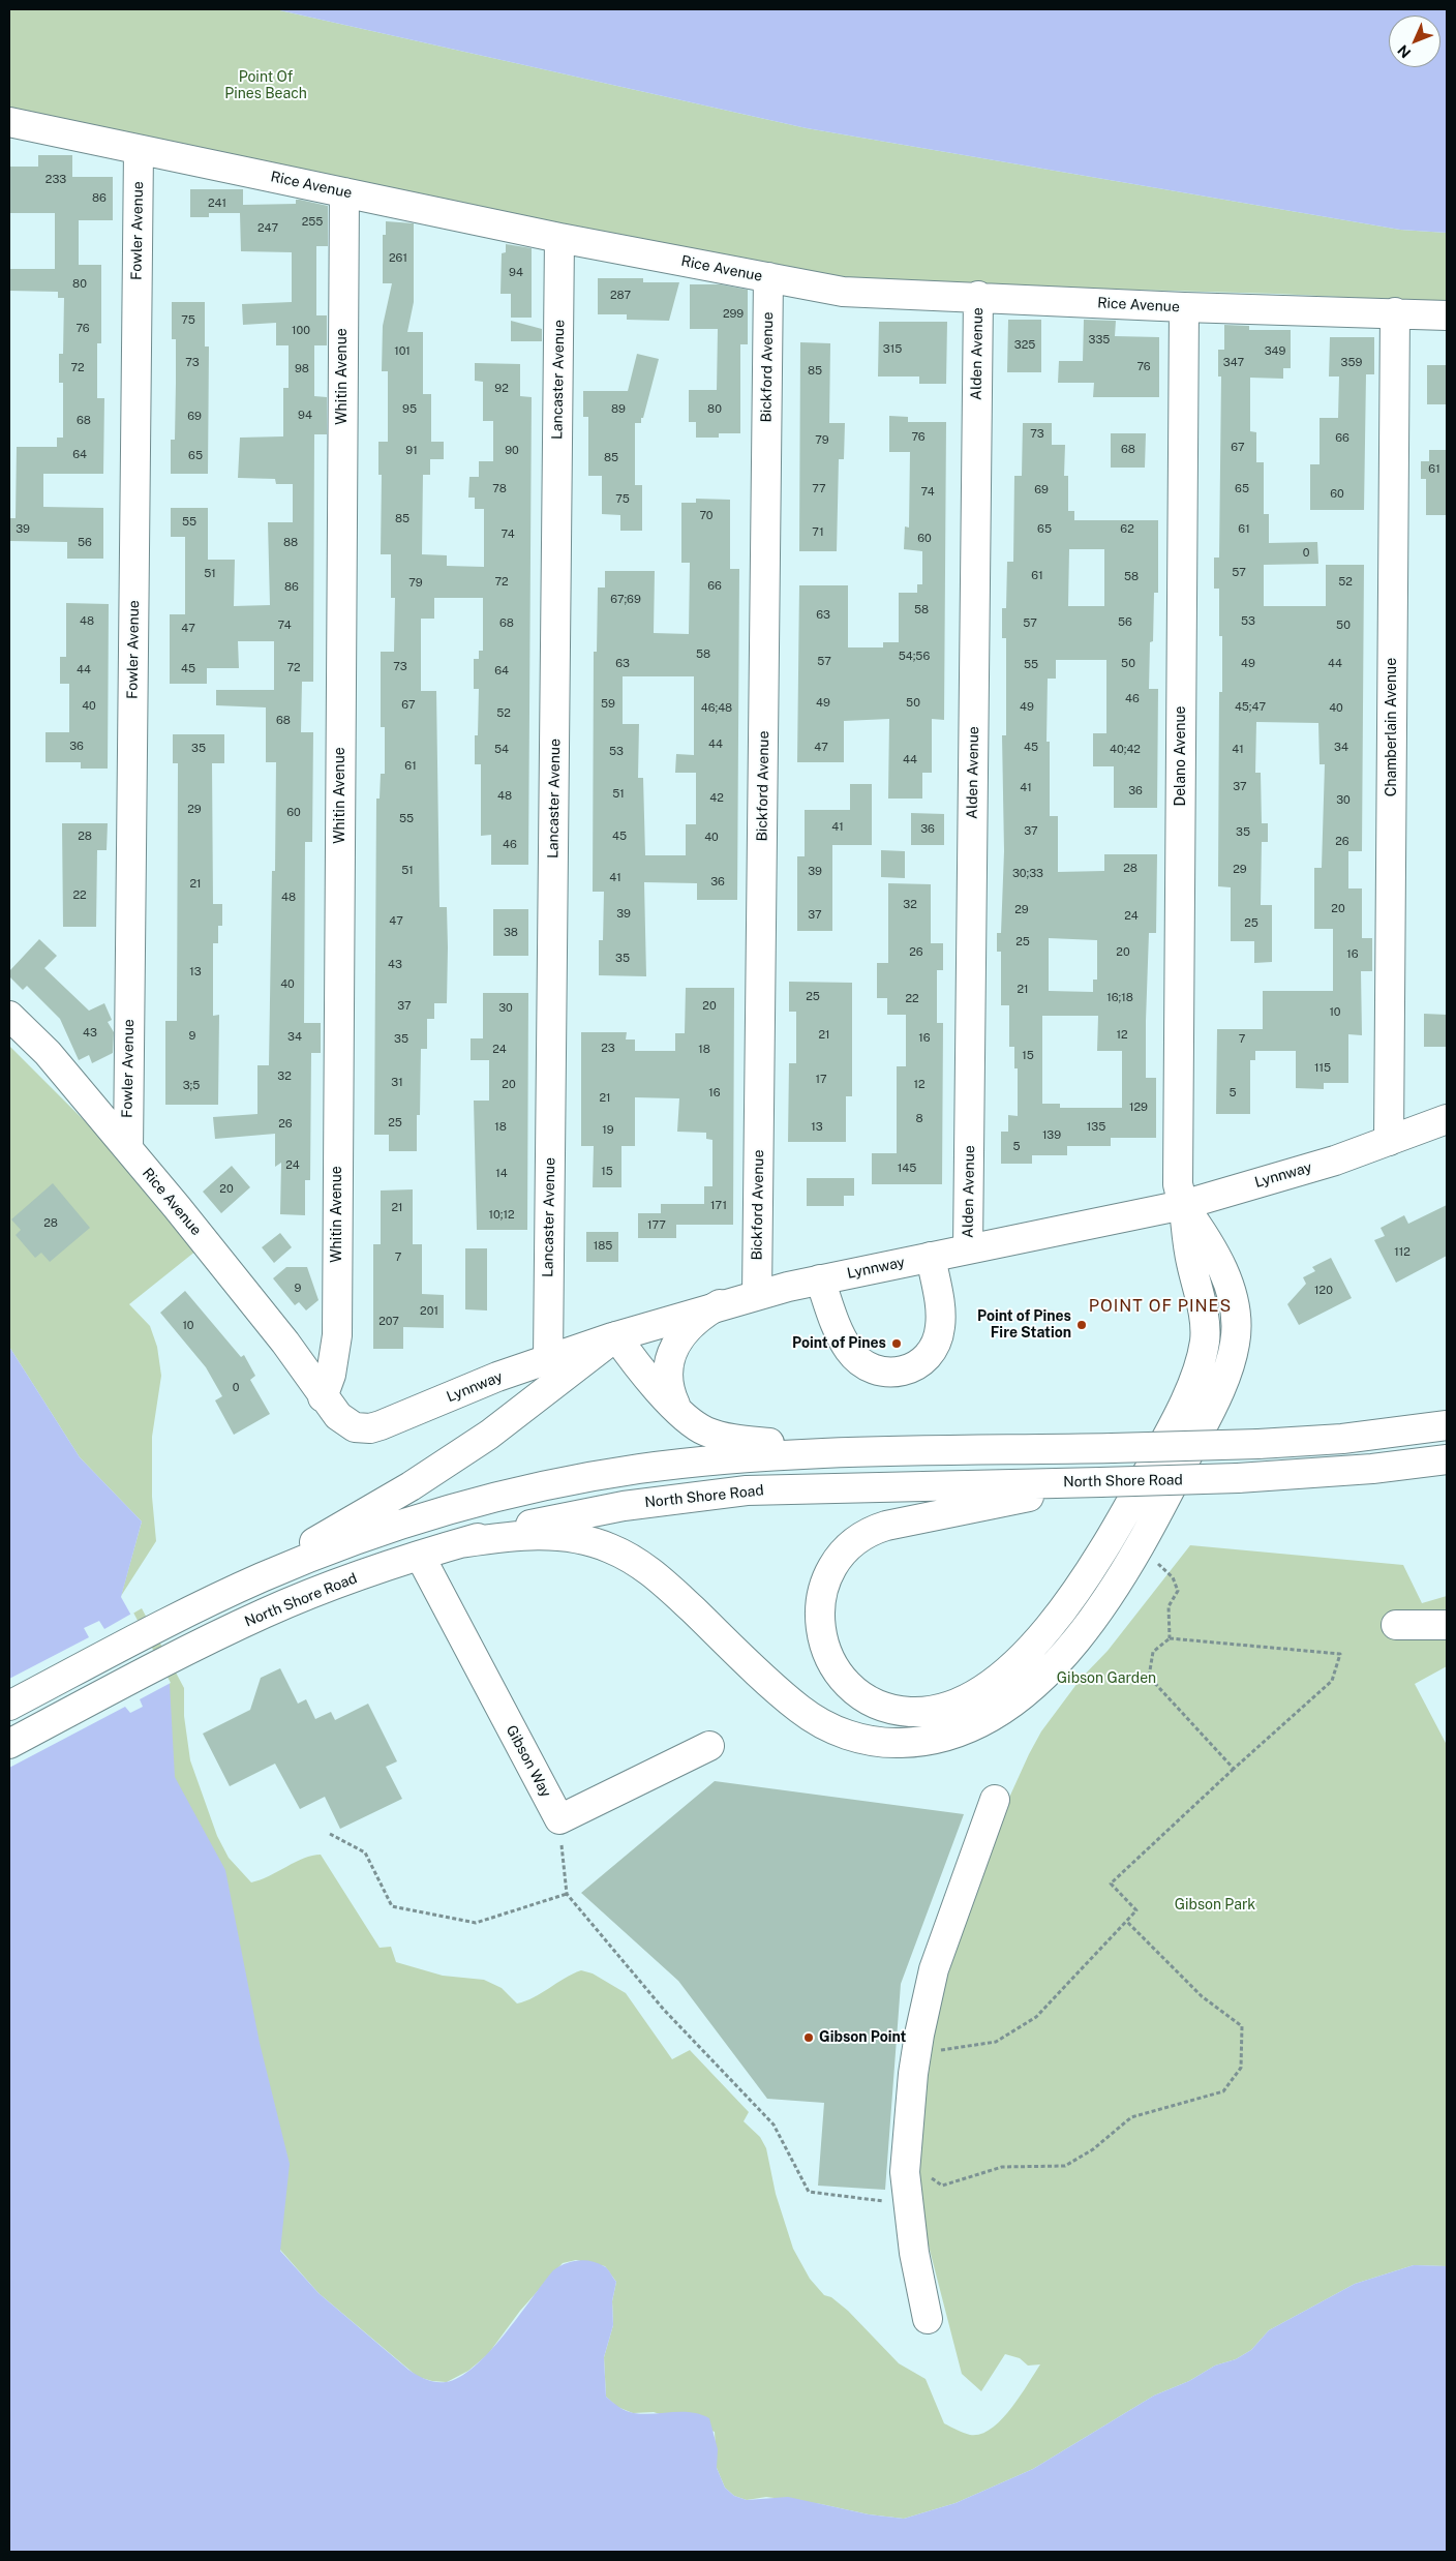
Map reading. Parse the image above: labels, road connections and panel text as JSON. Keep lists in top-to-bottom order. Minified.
{"streets":{"main road":["Rice Avenue","Fowler Avenue","Alden Avenue","Bickford Avenue","Whitin Avenue","Lancaster Avenue","Chamberlain Avenue","Delano Avenue","Lynnway","North Shore Road","Gibson Way"]},"crossings":[["Rice Avenue","Fowler Avenue"],["Rice Avenue","Alden Avenue"],["Rice Avenue","Bickford Avenue"],["Rice Avenue","Whitin Avenue"],["Rice Avenue","Lancaster Avenue"],["Rice Avenue","Chamberlain Avenue"],["Rice Avenue","Delano Avenue"],["Rice Avenue","Lynnway"],["Alden Avenue","Lynnway"],["Bickford Avenue","Lynnway"],["Whitin Avenue","Lynnway"],["Lancaster Avenue","Lynnway"],["Chamberlain Avenue","Lynnway"],["Delano Avenue","Lynnway"],["Delano Avenue","North Shore Road"],["North Shore Road","Gibson Way"]],"districts":["POINT OF PINES"],"parks":["Point Of Pines Beach","Gibson Garden","Gibson Park"],"places":["Point of Pines Fire Station","Point of Pines","Gibson Point"],"house_numbers":["233","86","241","255","247","261","94","80","287","299","75","76","100","335","325","315","101","349","73","347","359","76","72","98","85","92","95","89","80","94","69","68","73","76","66","79","67","68","91","90","64","65","85","61","78","77","65","69","74","60","75","70","85","55","39","65","62","61","71","74","60","56","88","0","57","51","61","58","72","52","79","66","86","67;69","58","63","48","53","56","68","57","74","50","47","58","54;56","57","63","50","49","44","55","73","72","45","44","64","46","49","50","59","67","40","49","45;47","46;48","40","52","68","44","36","47","45","34","35","54","40;42","41","53","44","61","37","41","36","51","48","42","30","29","60","55","41","36","37","35","28","45","40","26","46","28","29","51","39","30;33","41","36","21","22","48","32","20","29","39","37","24","47","25","38","25","26","20","16","35","43","13","40","21","25","16;18","22","37","20","30","10","43","21","12","9","34","16","35","7","23","24","18","15","115","32","17","31","20","12","3;5","16","5","21","129","8","25","26","18","13","135","19","139","5","24","145","15","14","20","171","21","10;12","28","177","185","112","7","9","120","201","207","10","0"],"north":"bottom left"}
